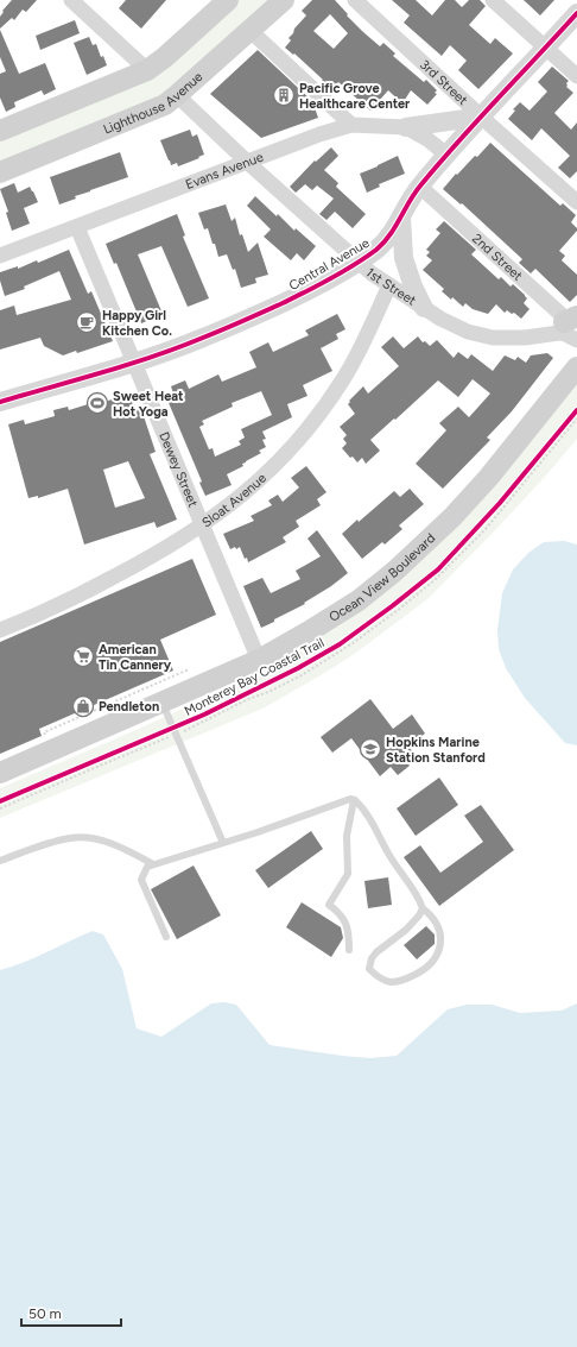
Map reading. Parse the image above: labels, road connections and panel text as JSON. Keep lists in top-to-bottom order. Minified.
{"streets":{"main road":["Lighthouse Avenue","Ocean View Boulevard"],"street":["3rd Street","Evans Avenue","2nd Street","Central Avenue","1st Street","Dewey Street","Sloat Avenue"],"cycle path":["Monterey Bay Coastal Trail"]},"crossings":[["3rd Street","Central Avenue"],["Lighthouse Avenue","1st Street"],["Evans Avenue","Central Avenue"],["Evans Avenue","1st Street"],["Evans Avenue","Dewey Street"],["2nd Street","Central Avenue"],["2nd Street","1st Street"],["Central Avenue","1st Street"],["Central Avenue","Dewey Street"],["1st Street","Sloat Avenue"],["Dewey Street","Sloat Avenue"],["Dewey Street","Ocean View Boulevard"]],"places":{"building":["Pacific Grove Healthcare Center"],"cafe":["Happy Girl Kitchen Co."],"sports":["Sweet Heat Hot Yoga"],"supermarket":["American Tin Cannery"],"shop":["Pendleton"],"school or university":["Hopkins Marine Station Stanford"]},"scale_bar":"50 m"}
